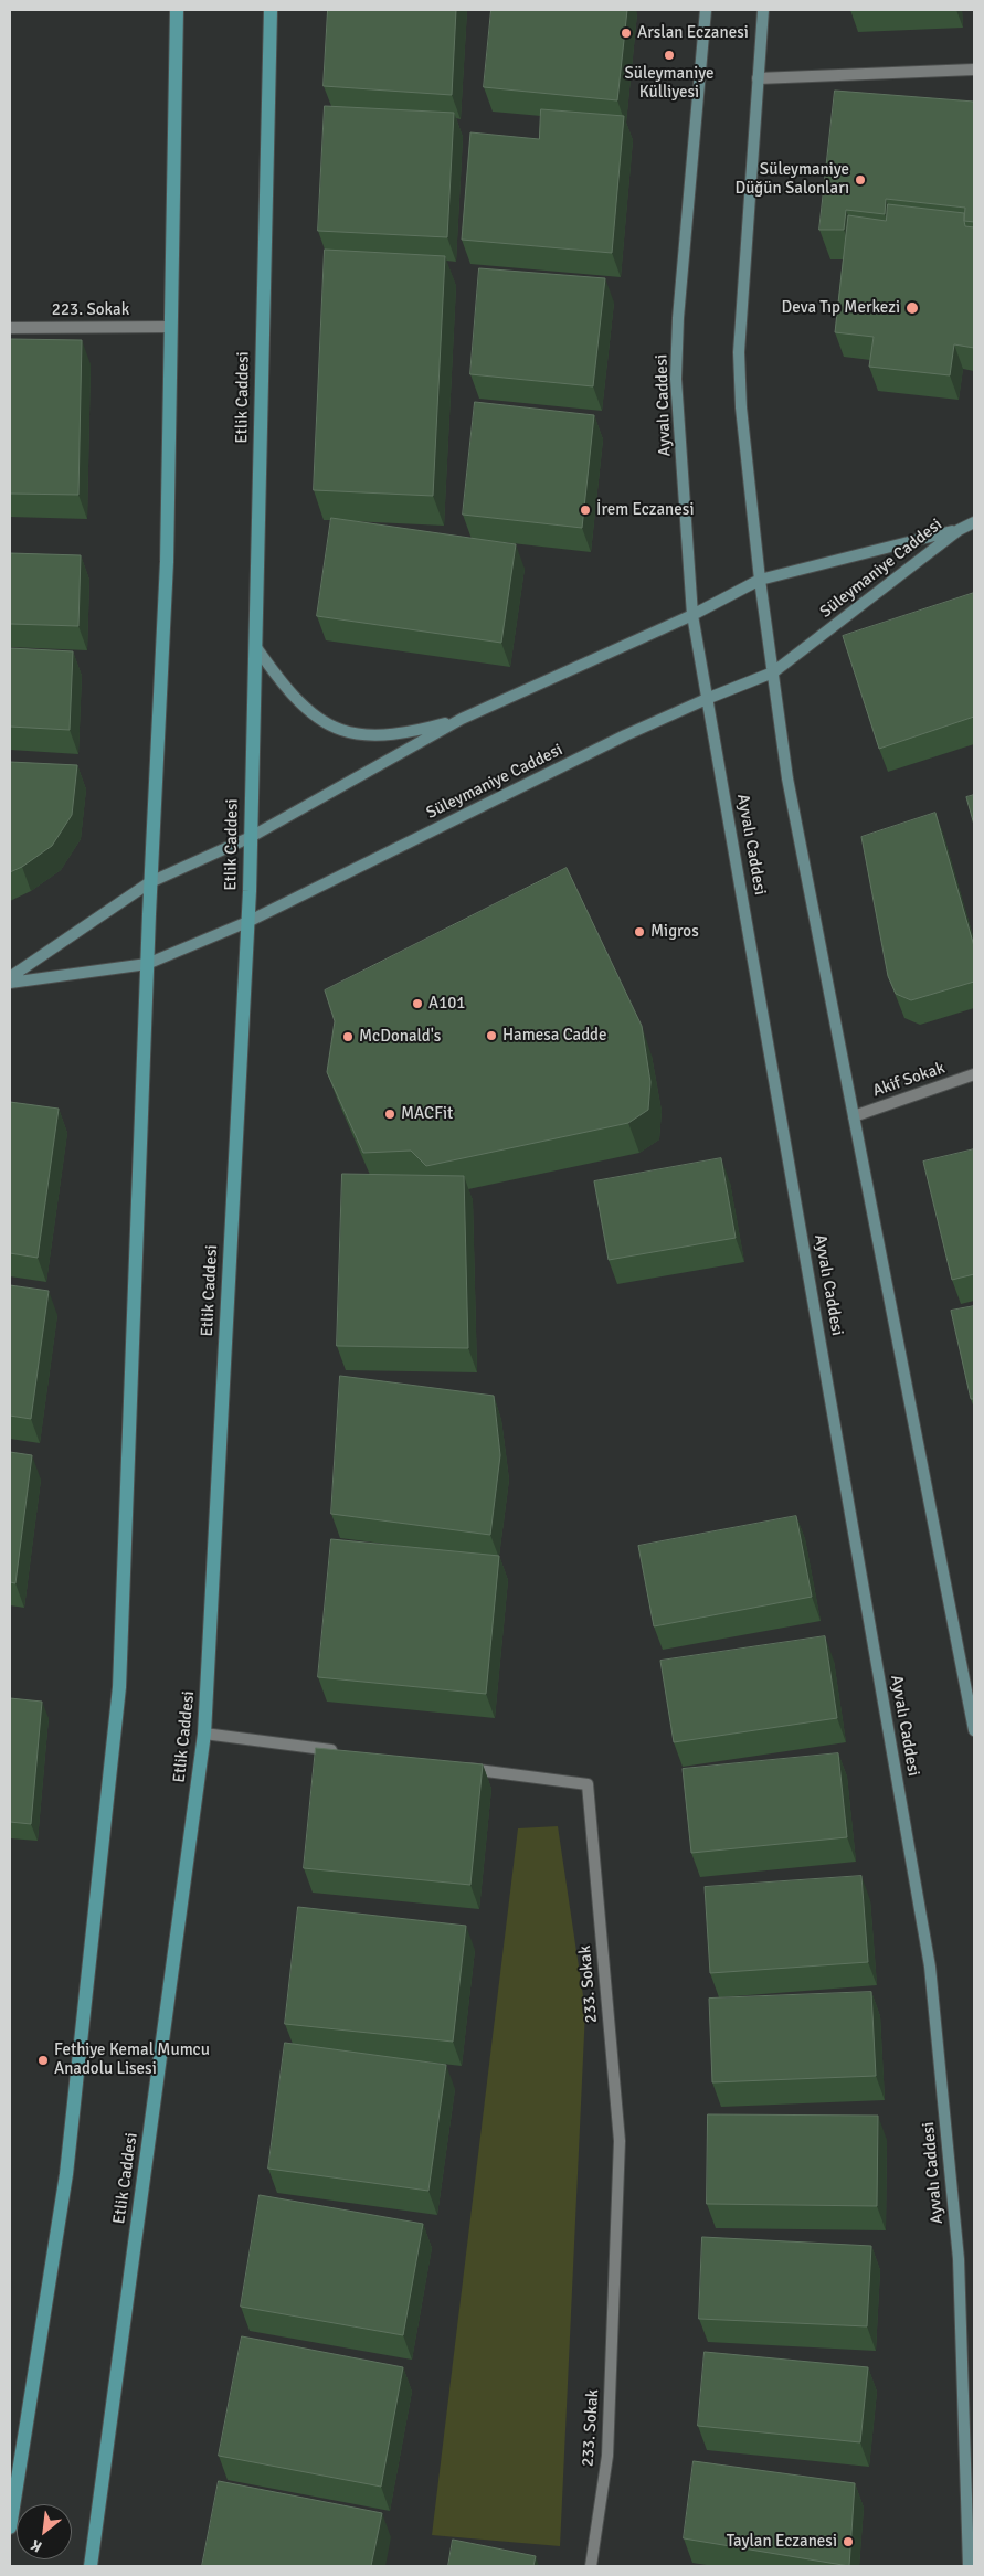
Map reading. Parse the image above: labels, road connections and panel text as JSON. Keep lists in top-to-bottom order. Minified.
{"streets":{"main road":["Etlik Caddesi","Ayvalı Caddesi","Süleymaniye Caddesi"],"street":["223. Sokak","Akif Sokak","233. Sokak"]},"crossings":[["Etlik Caddesi","Süleymaniye Caddesi"],["Ayvalı Caddesi","Süleymaniye Caddesi"]],"places":["Arslan Eczanesi","Süleymaniye Külliyesi","Süleymaniye Düğün Salonları","Deva Tıp Merkezi","İrem Eczanesi","Migros","A101","Hamesa Cadde","McDonald's","MACFit","Fethiye Kemal Mumcu Anadolu Lisesi","Taylan Eczanesi"],"north":"bottom left"}
